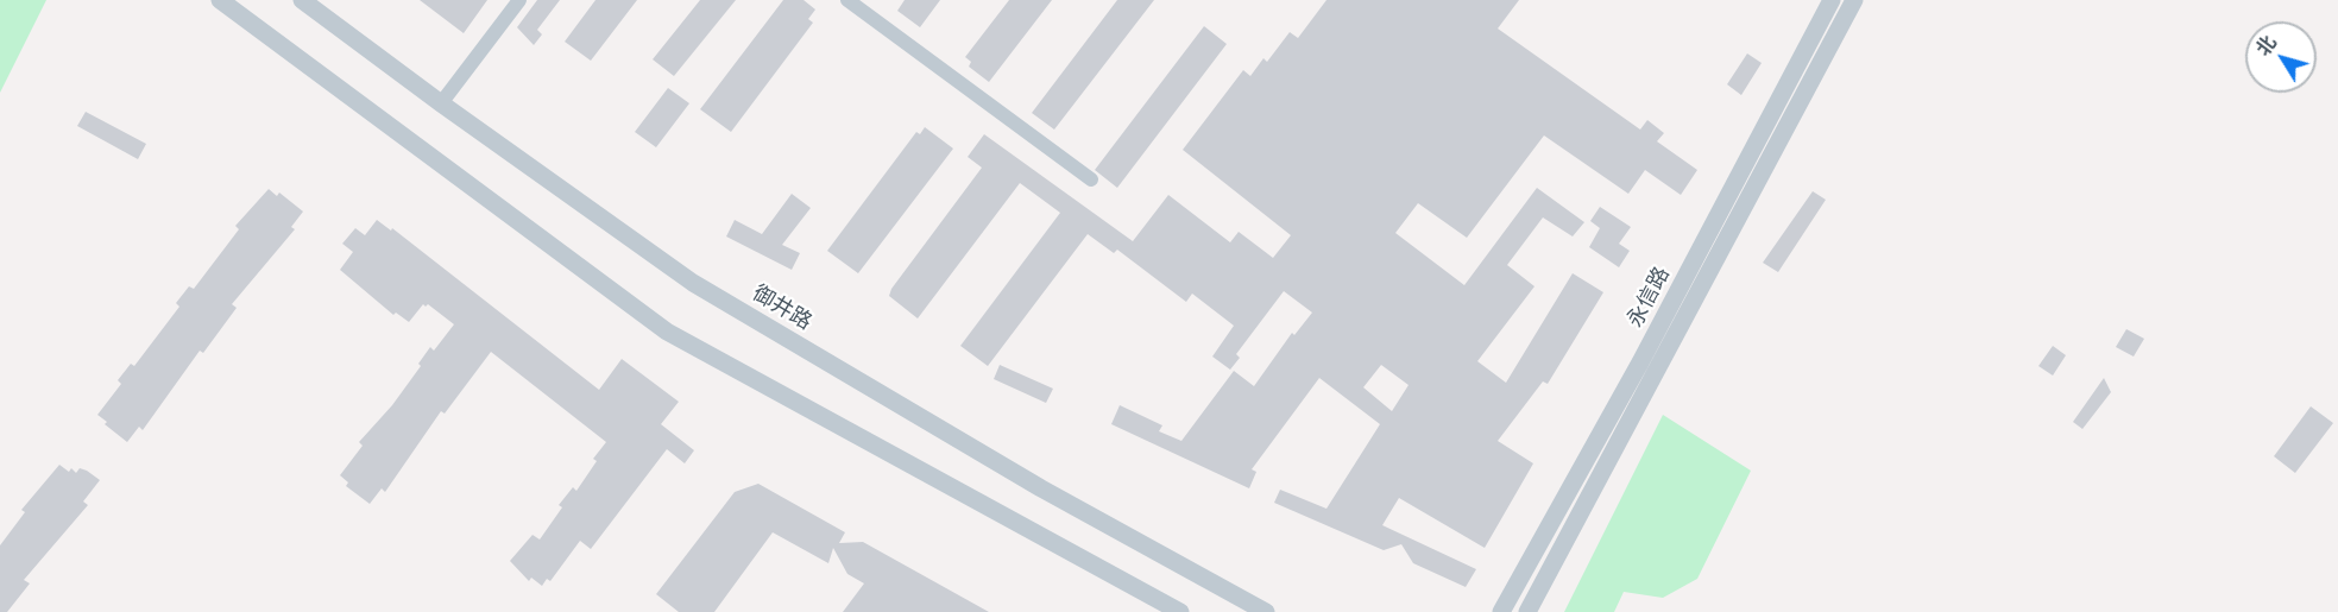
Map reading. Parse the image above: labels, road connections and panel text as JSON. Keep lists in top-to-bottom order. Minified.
{"streets":{"street":["永信路","御井路"]},"north":"top left"}
